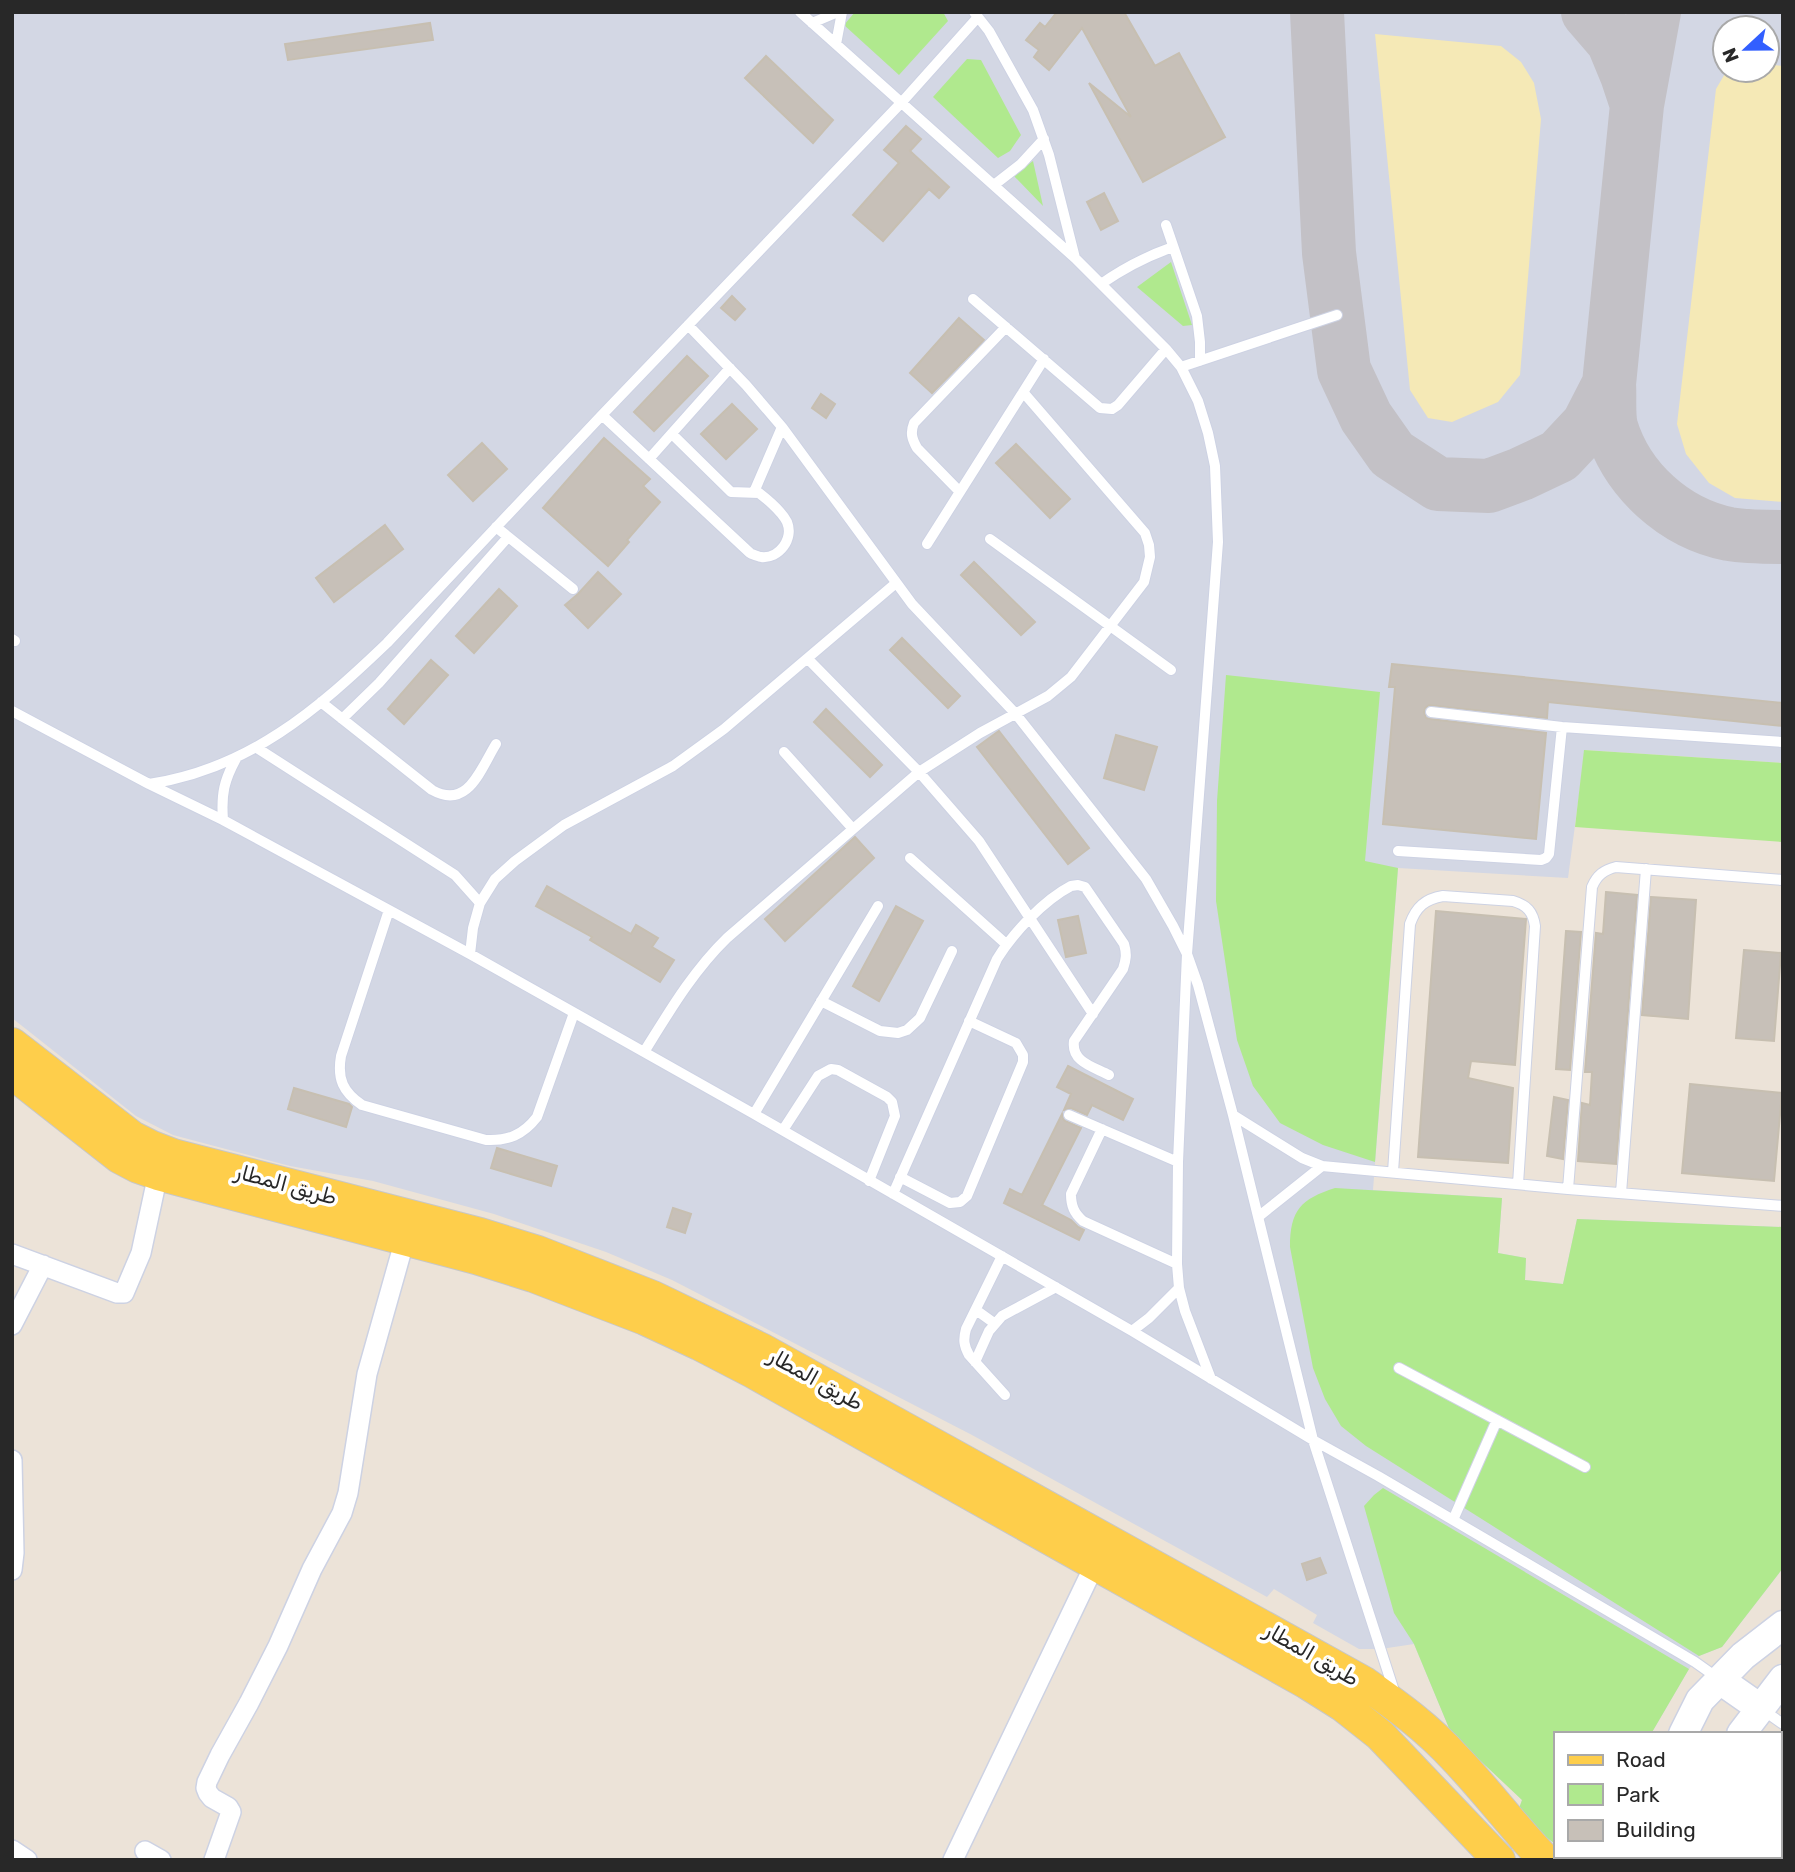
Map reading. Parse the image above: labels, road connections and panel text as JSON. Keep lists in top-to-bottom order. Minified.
{"streets":{"main road":["طريق المطار"]},"legend":["Road","Park","Building"],"north":"left"}
